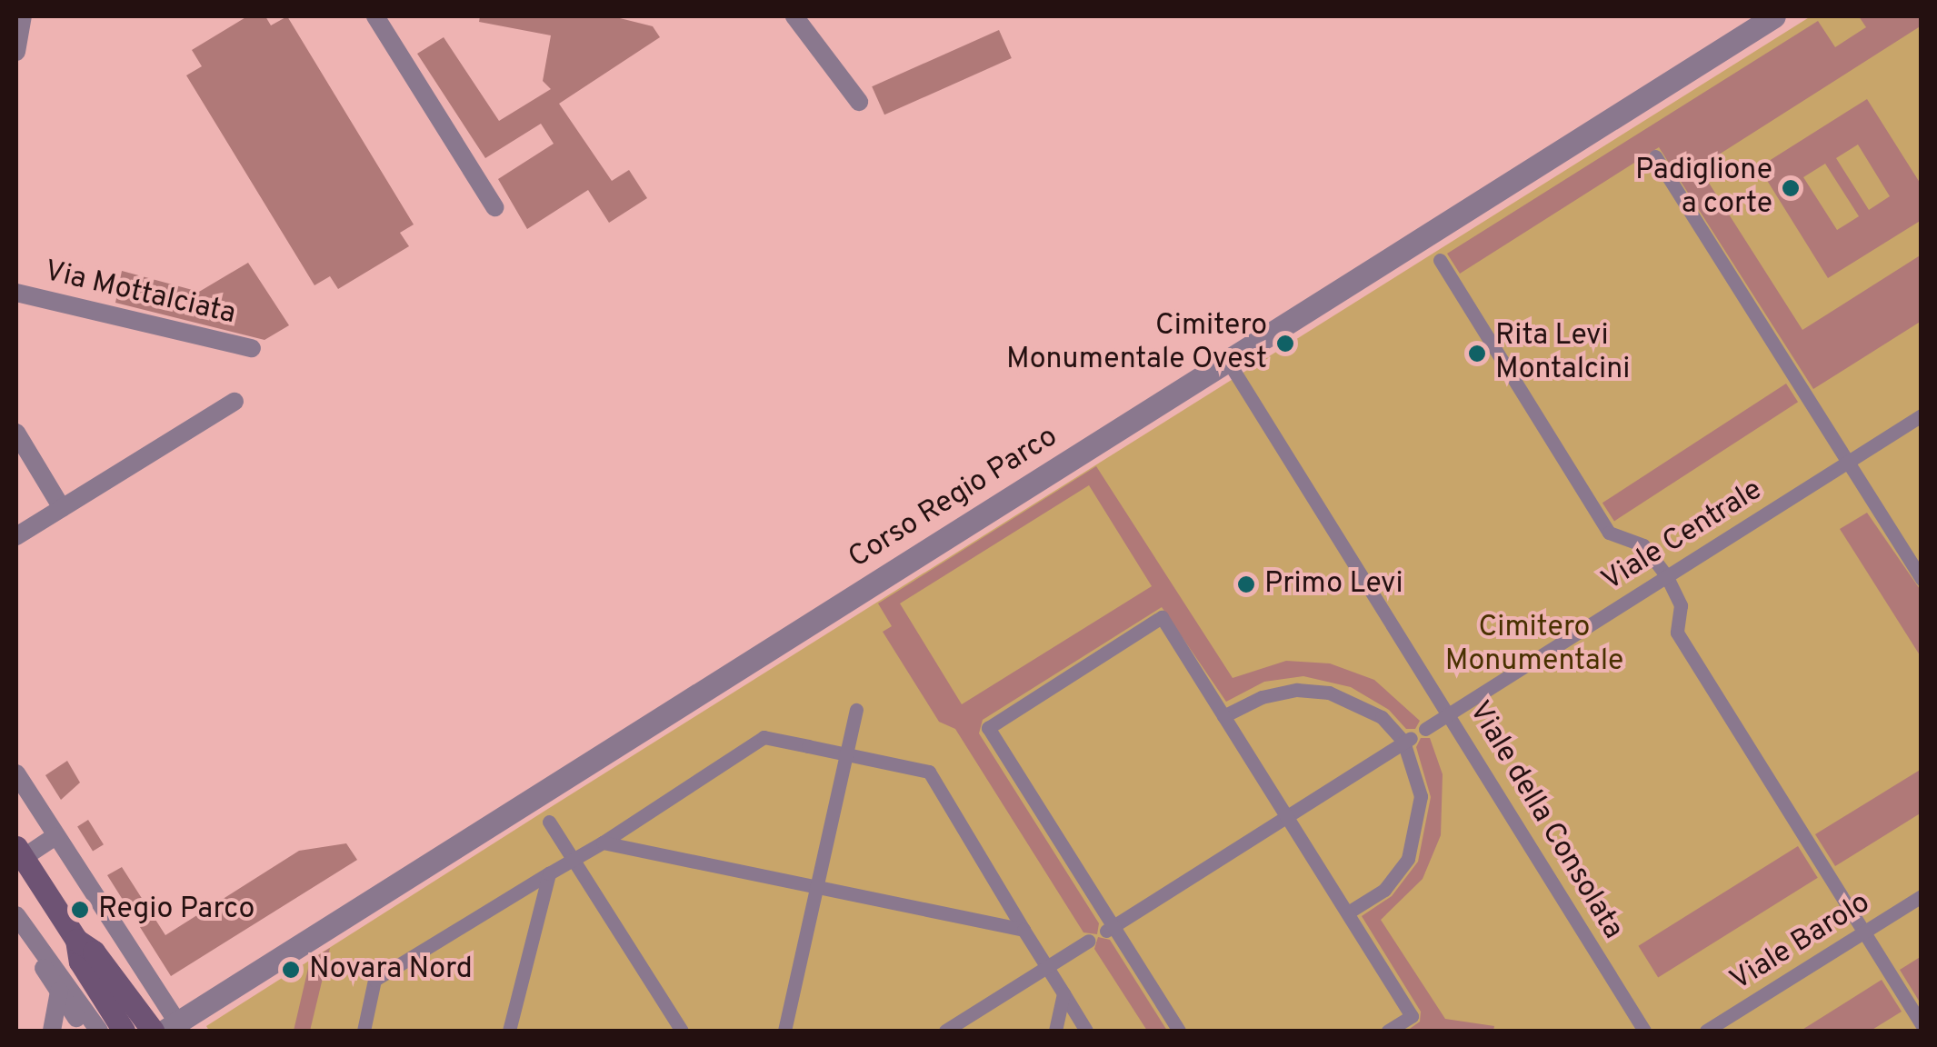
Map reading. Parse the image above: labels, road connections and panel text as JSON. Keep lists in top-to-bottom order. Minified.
{"streets":{"street":["Via Mottalciata","Corso Regio Parco","Viale Centrale","Viale della Consolata","Viale Barolo"]},"crossings":[["Corso Regio Parco","Viale della Consolata"],["Viale Centrale","Viale della Consolata"]],"parks":["Cimitero Monumentale"],"places":["Padiglione a corte","Cimitero Monumentale Ovest","Rita Levi Montalcini","Primo Levi","Regio Parco","Novara Nord"]}
